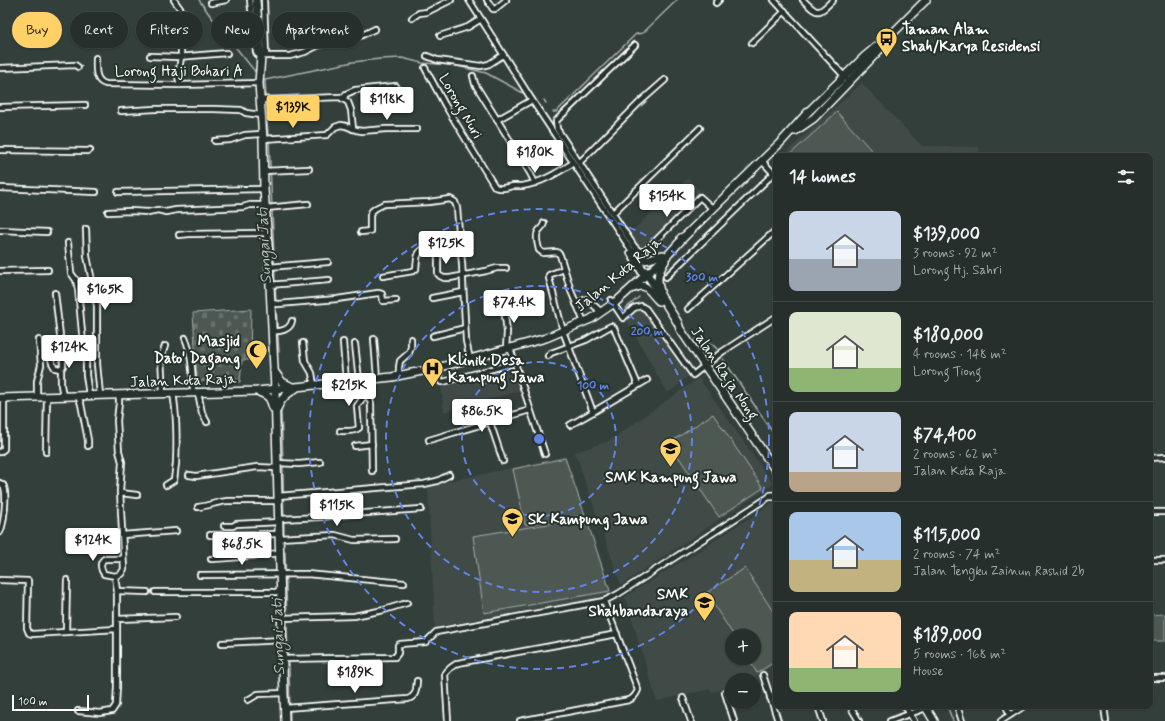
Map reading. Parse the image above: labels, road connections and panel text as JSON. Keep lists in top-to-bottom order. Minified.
{"streets":{"main road":["Jalan Kota Raja","Jalan Raja Nong"],"street":["Lorong Haji Bohari A","Lorong Nuri"]},"crossings":[["Jalan Kota Raja","Jalan Raja Nong"]],"water":["Sungai Jati"],"places":{"bus stop":["Taman Alam Shah/Karya Residensi"],"mosque":["Masjid Dato' Dagang"],"hospital":["Klinik Desa Kampung Jawa"],"school or university":["SMK Kampung Jawa","SK Kampung Jawa","SMK Shahbandaraya"]},"scale_bar":"100 m","page":{"chip":["Buy","Rent","Filters","New","Apartment"],"price":["$118K","$139K","$180K","$154K","$125K","$165K","$74.4K","$124K","$215K","$86.5K","$115K","$124K","$68.5K","$189K"],"heading":"14 homes","list":[{"name":"$139,000","note":"3 rooms · 92 m² · Lorong Hj. Sahri"},{"name":"$180,000","note":"4 rooms · 148 m² · Lorong Tiong"},{"name":"$74,400","note":"2 rooms · 62 m² · Jalan Kota Raja"},{"name":"$115,000","note":"2 rooms · 74 m² · Jalan Tengku Zainun Rashid 2b"},{"name":"$189,000","note":"5 rooms · 168 m² · House"}],"map_buttons":["+","−"],"scale":"100 m"},"rings":["300 m","200 m","100 m"]}
